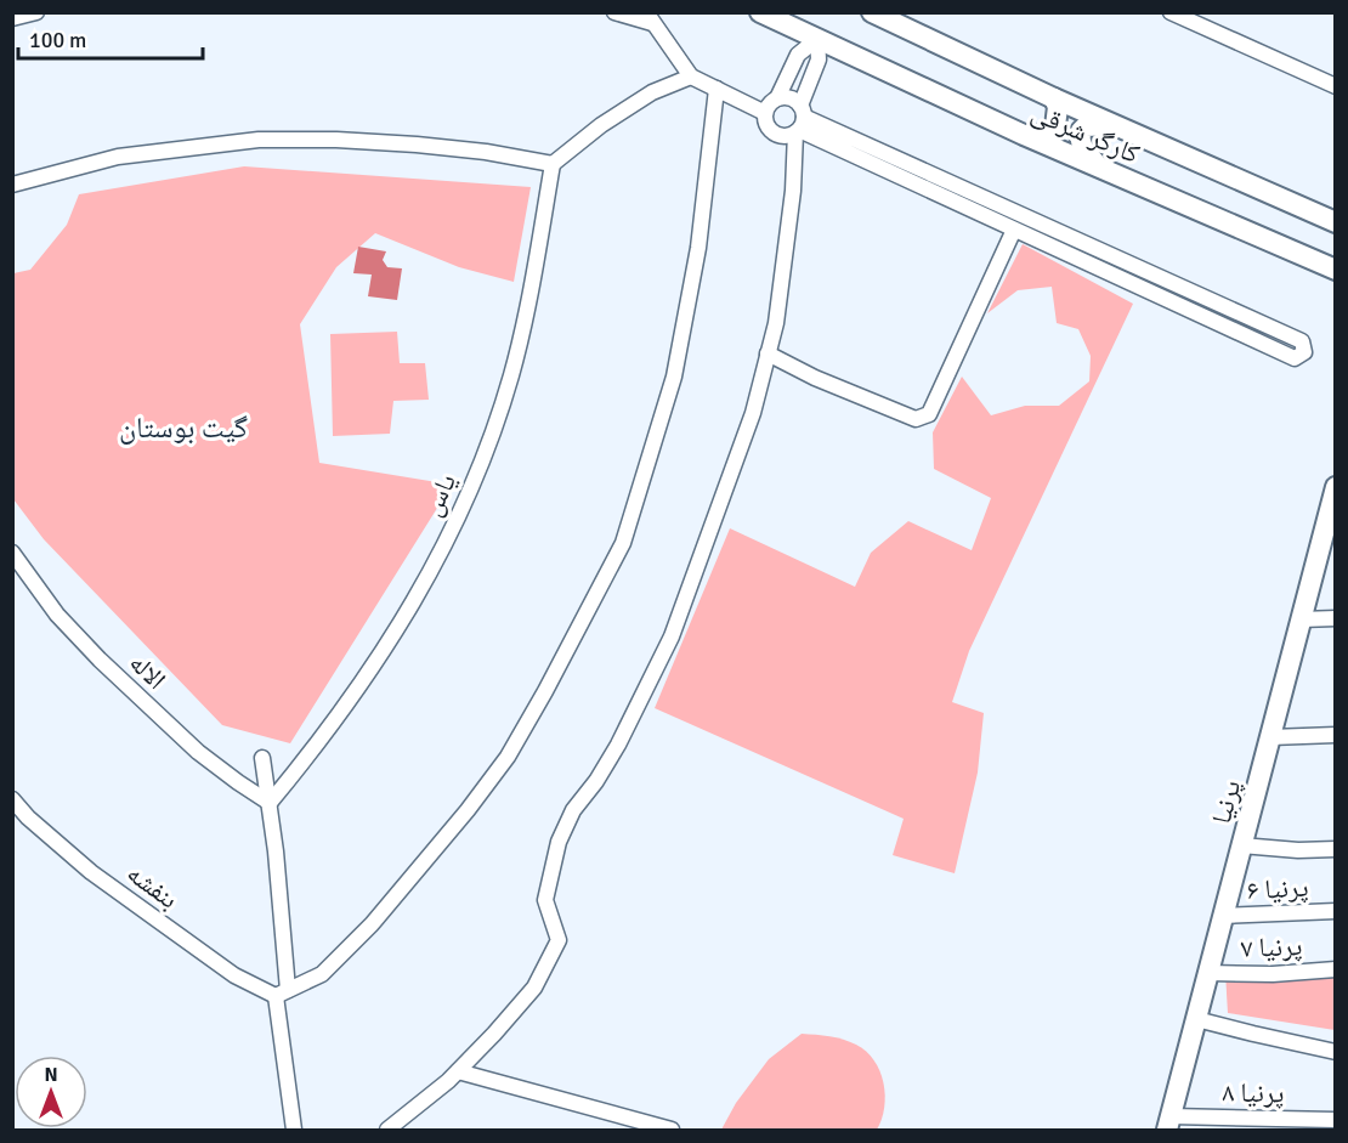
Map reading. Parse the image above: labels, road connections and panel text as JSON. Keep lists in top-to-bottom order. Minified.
{"streets":{"main road":["کارگر شرقی","پرنیا"],"street":["یاس","الاله","بنفشه","پرنیا ۶","پرنیا ۷","پرنیا ۸"]},"crossings":[["یاس","الاله"],["پرنیا","پرنیا ۶"],["پرنیا","پرنیا ۷"],["پرنیا","پرنیا ۸"]],"districts":["گیت بوستان"],"scale_bar":"100 m","north":"top"}
